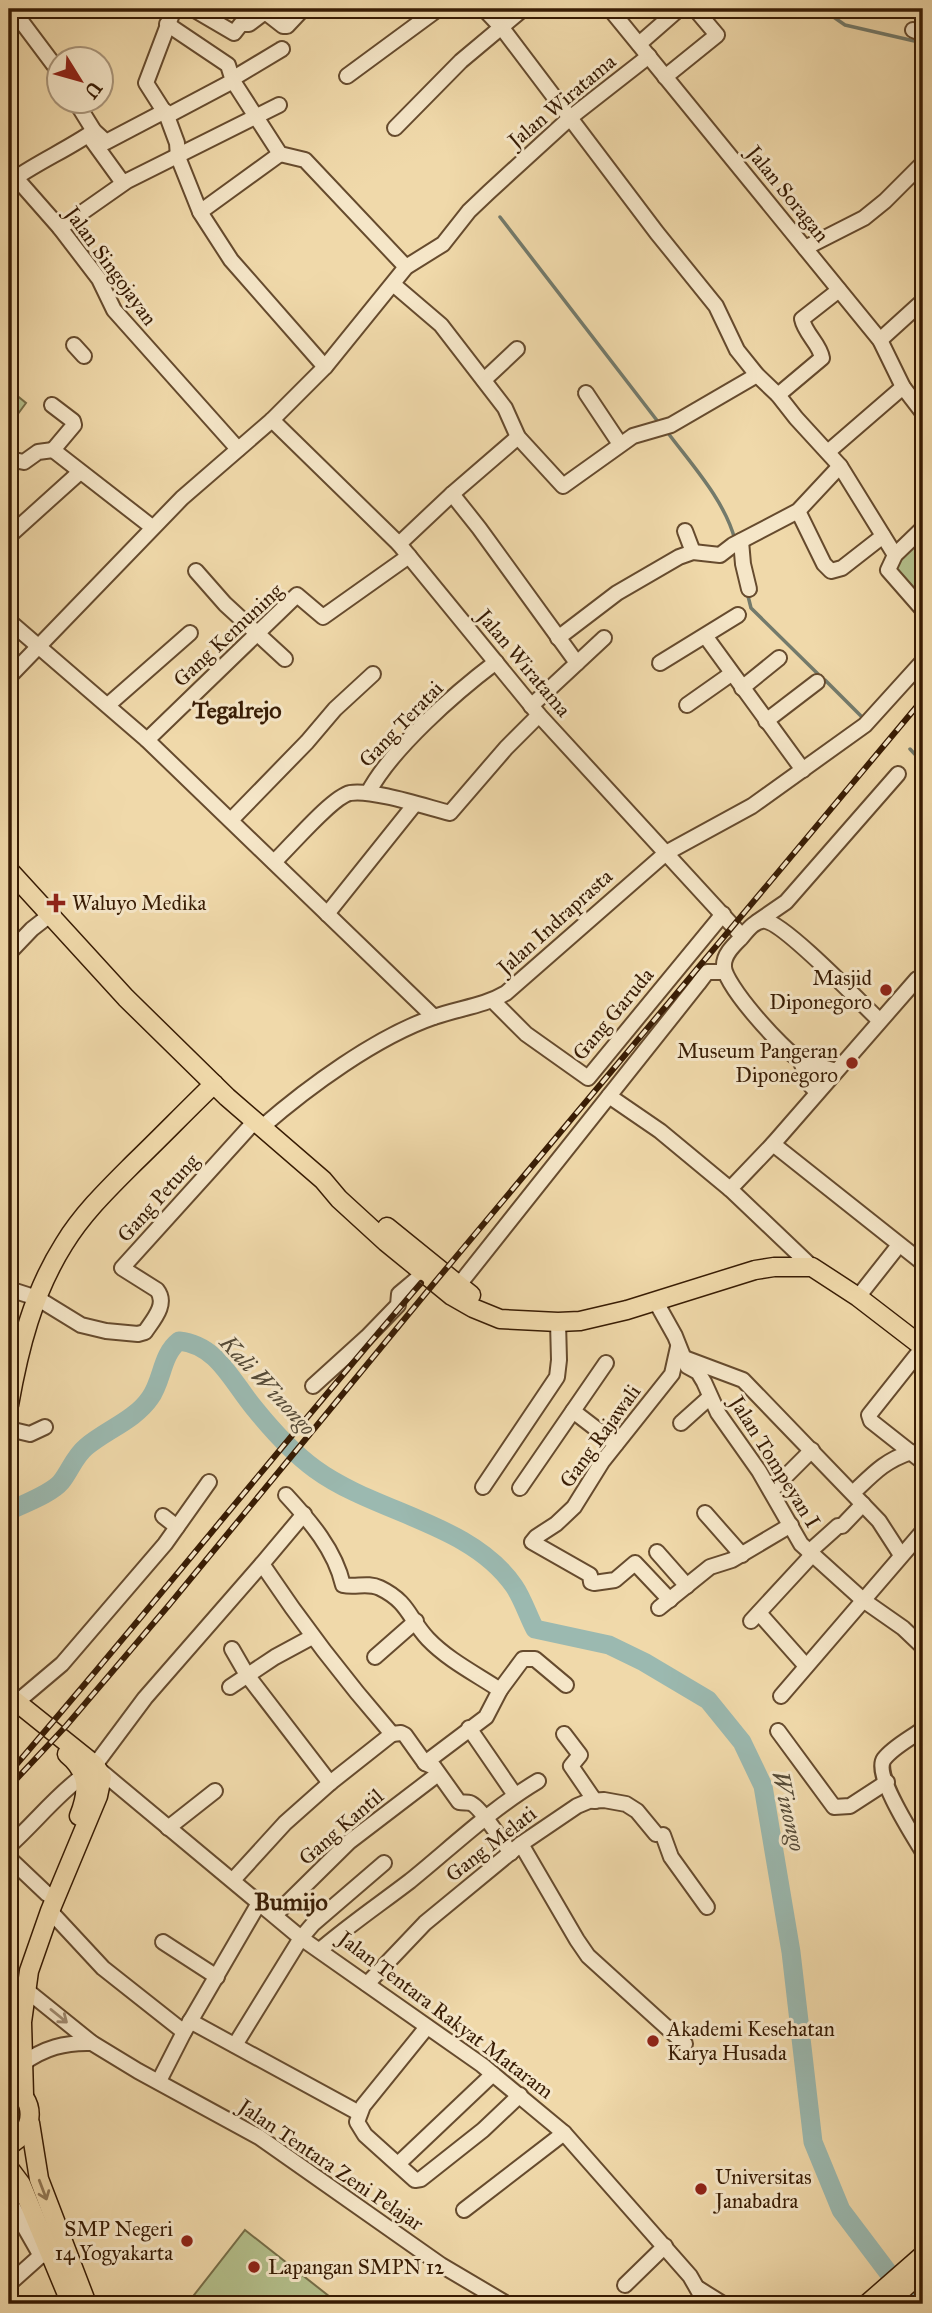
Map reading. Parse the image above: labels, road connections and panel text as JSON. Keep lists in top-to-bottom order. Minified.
{"streets":{"main road":["Jalan Tentara Rakyat Mataram"],"street":["Jalan Wiratama","Jalan Soragan","Jalan Singojayan","Gang Kemuning","Gang Teratai","Jalan Indraprasta","Gang Garuda","Gang Petung","Gang Rajawali","Jalan Tompeyan I","Gang Kantil","Gang Melati","Jalan Tentara Zeni Pelajar"]},"crossings":[["Jalan Wiratama","Jalan Soragan"],["Jalan Wiratama","Jalan Singojayan"],["Jalan Wiratama","Gang Kemuning"],["Jalan Wiratama","Gang Teratai"],["Jalan Wiratama","Jalan Indraprasta"],["Jalan Wiratama","Gang Garuda"],["Jalan Indraprasta","Gang Garuda"],["Jalan Indraprasta","Gang Petung"],["Gang Rajawali","Jalan Tompeyan I"],["Gang Kantil","Jalan Tentara Rakyat Mataram"],["Gang Melati","Jalan Tentara Rakyat Mataram"]],"districts":["Tegalrejo","Bumijo"],"water":["Kali Winongo","Winongo"],"places":{"health":["Waluyo Medika"],"other":["Masjid Diponegoro","Museum Pangeran Diponegoro","Akademi Kesehatan Karya Husada","Universitas Janabadra","SMP Negeri 14 Yogyakarta","Lapangan SMPN 12"]},"north":"bottom right"}
